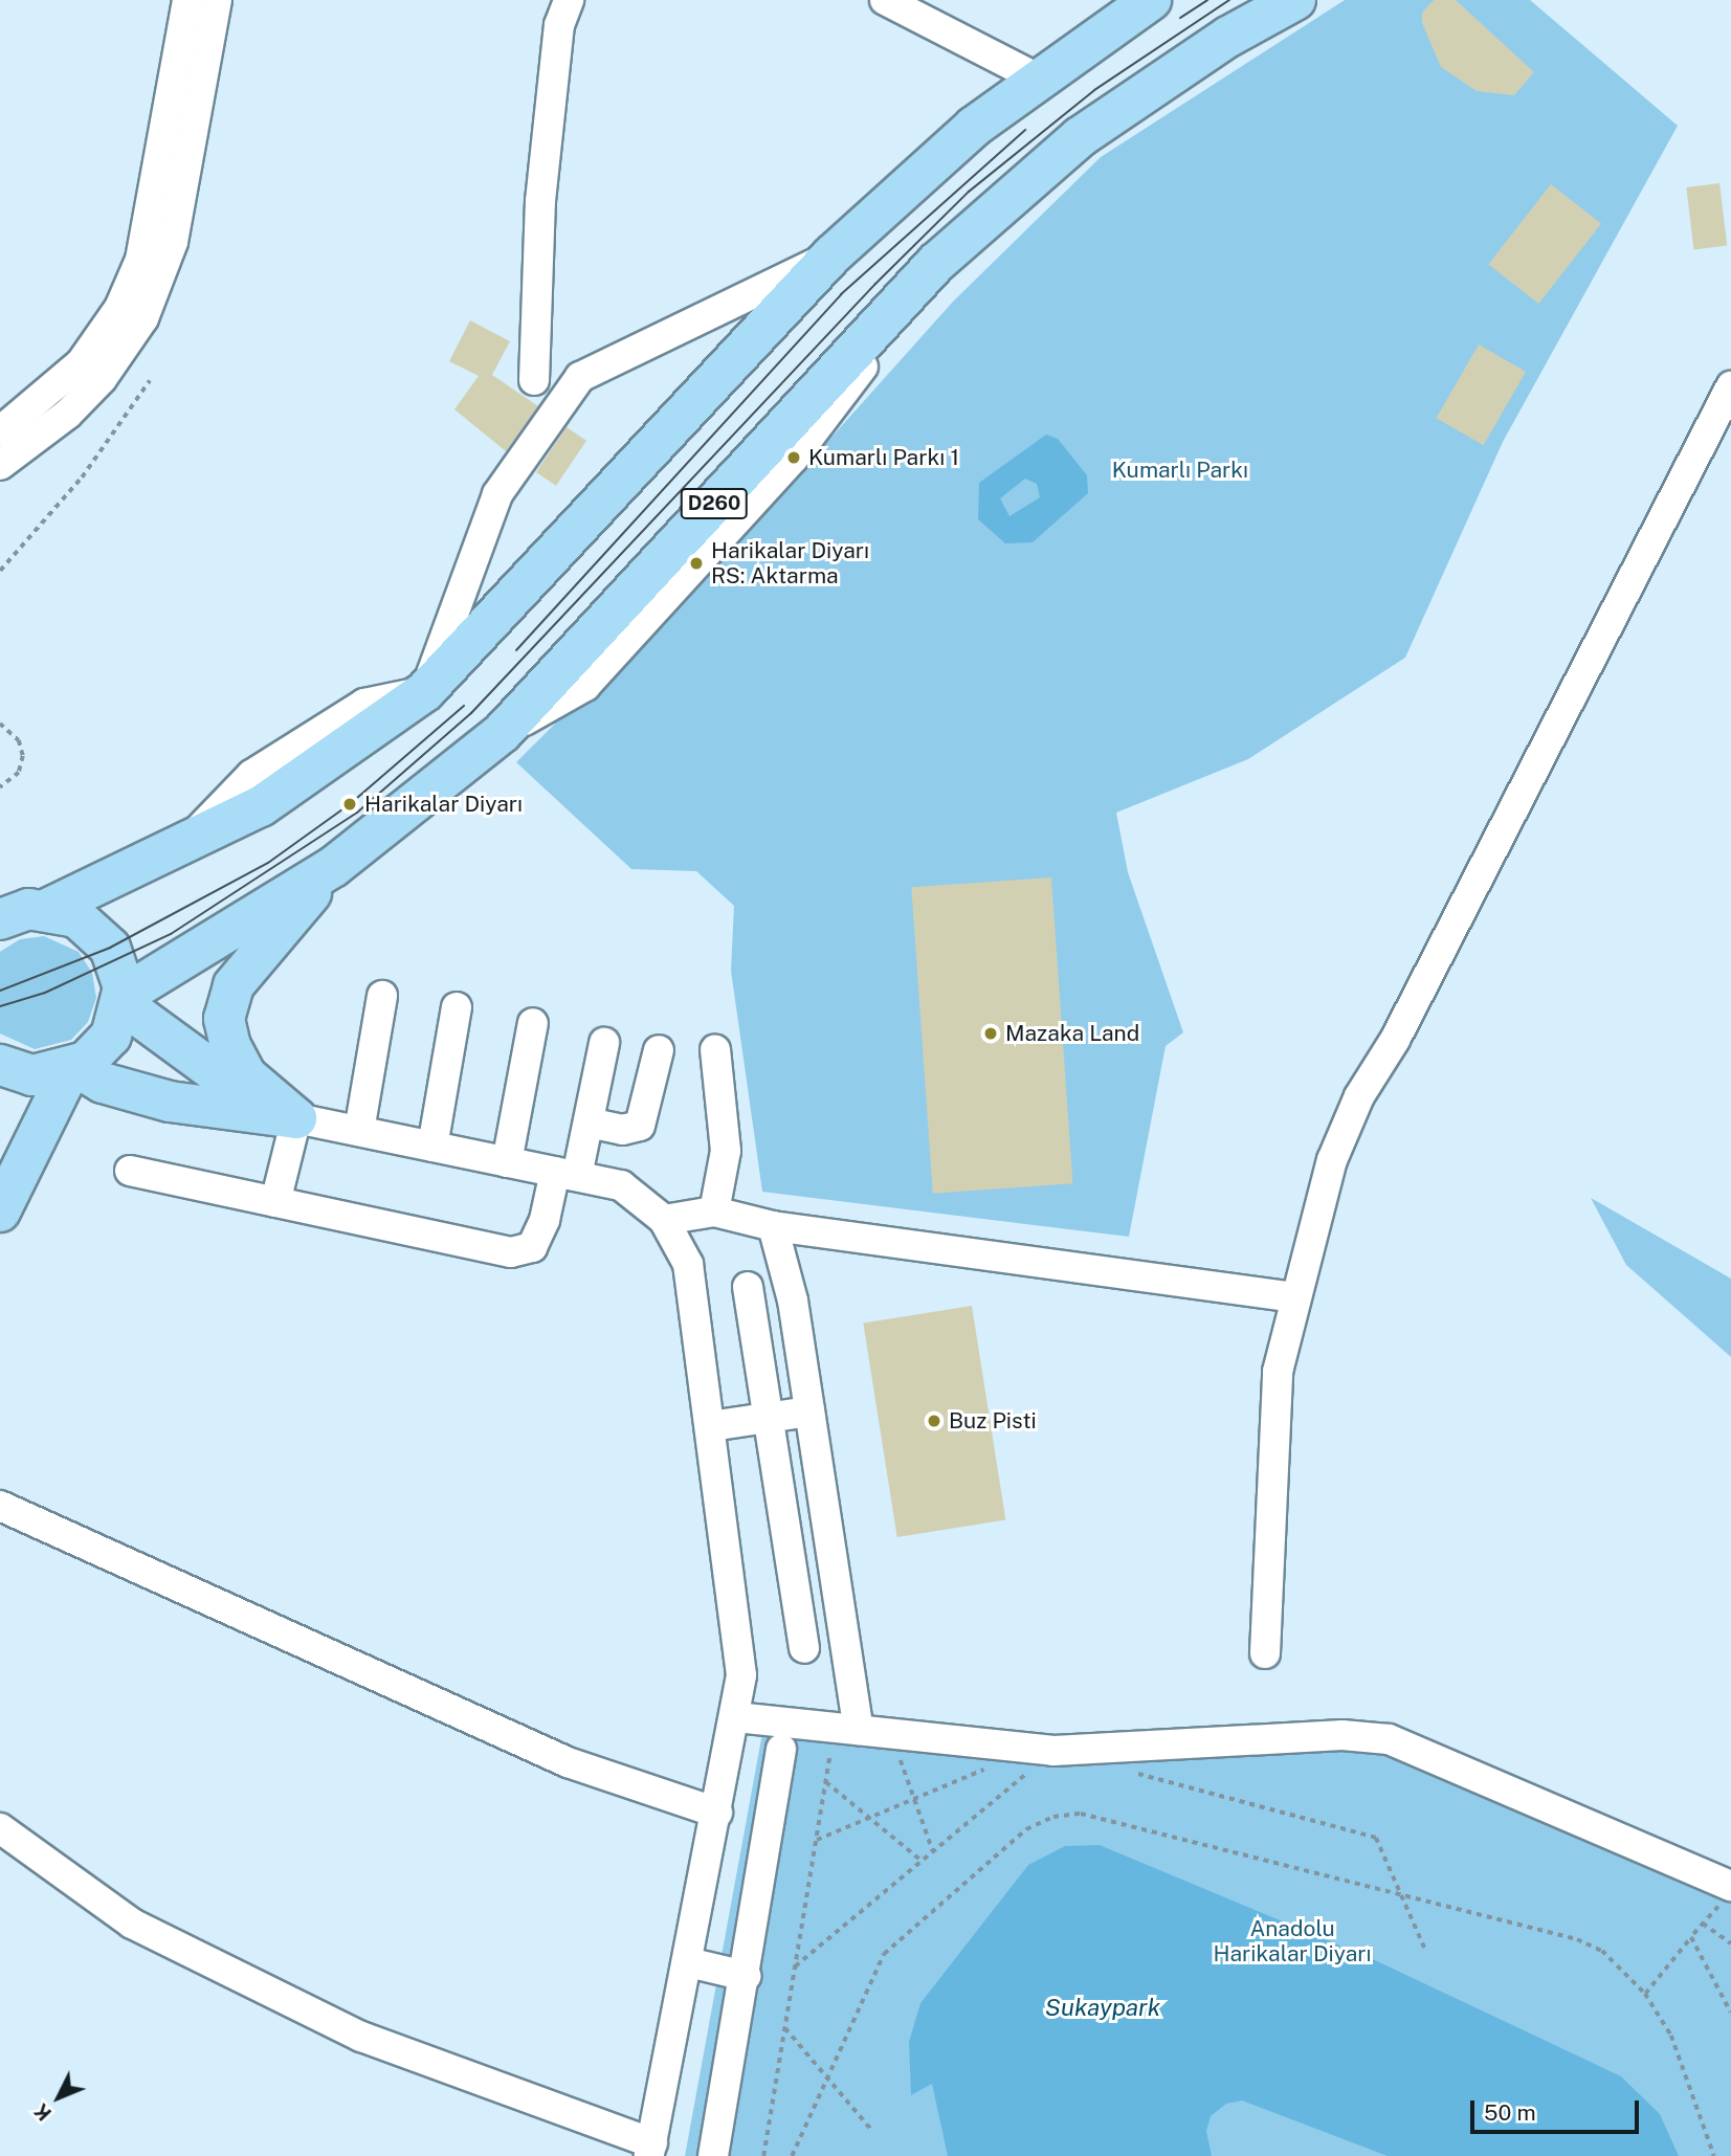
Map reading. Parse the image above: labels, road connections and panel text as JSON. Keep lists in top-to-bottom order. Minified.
{"streets":{"highway":["D260"]},"water":["Sukaypark"],"parks":["Kumarlı Parkı","Anadolu Harikalar Diyarı"],"places":["Kumarlı Parkı 1","Harikalar Diyarı RS: Aktarma","Harikalar Diyarı","Mazaka Land","Buz Pisti"],"scale_bar":"50 m","north":"bottom left"}
